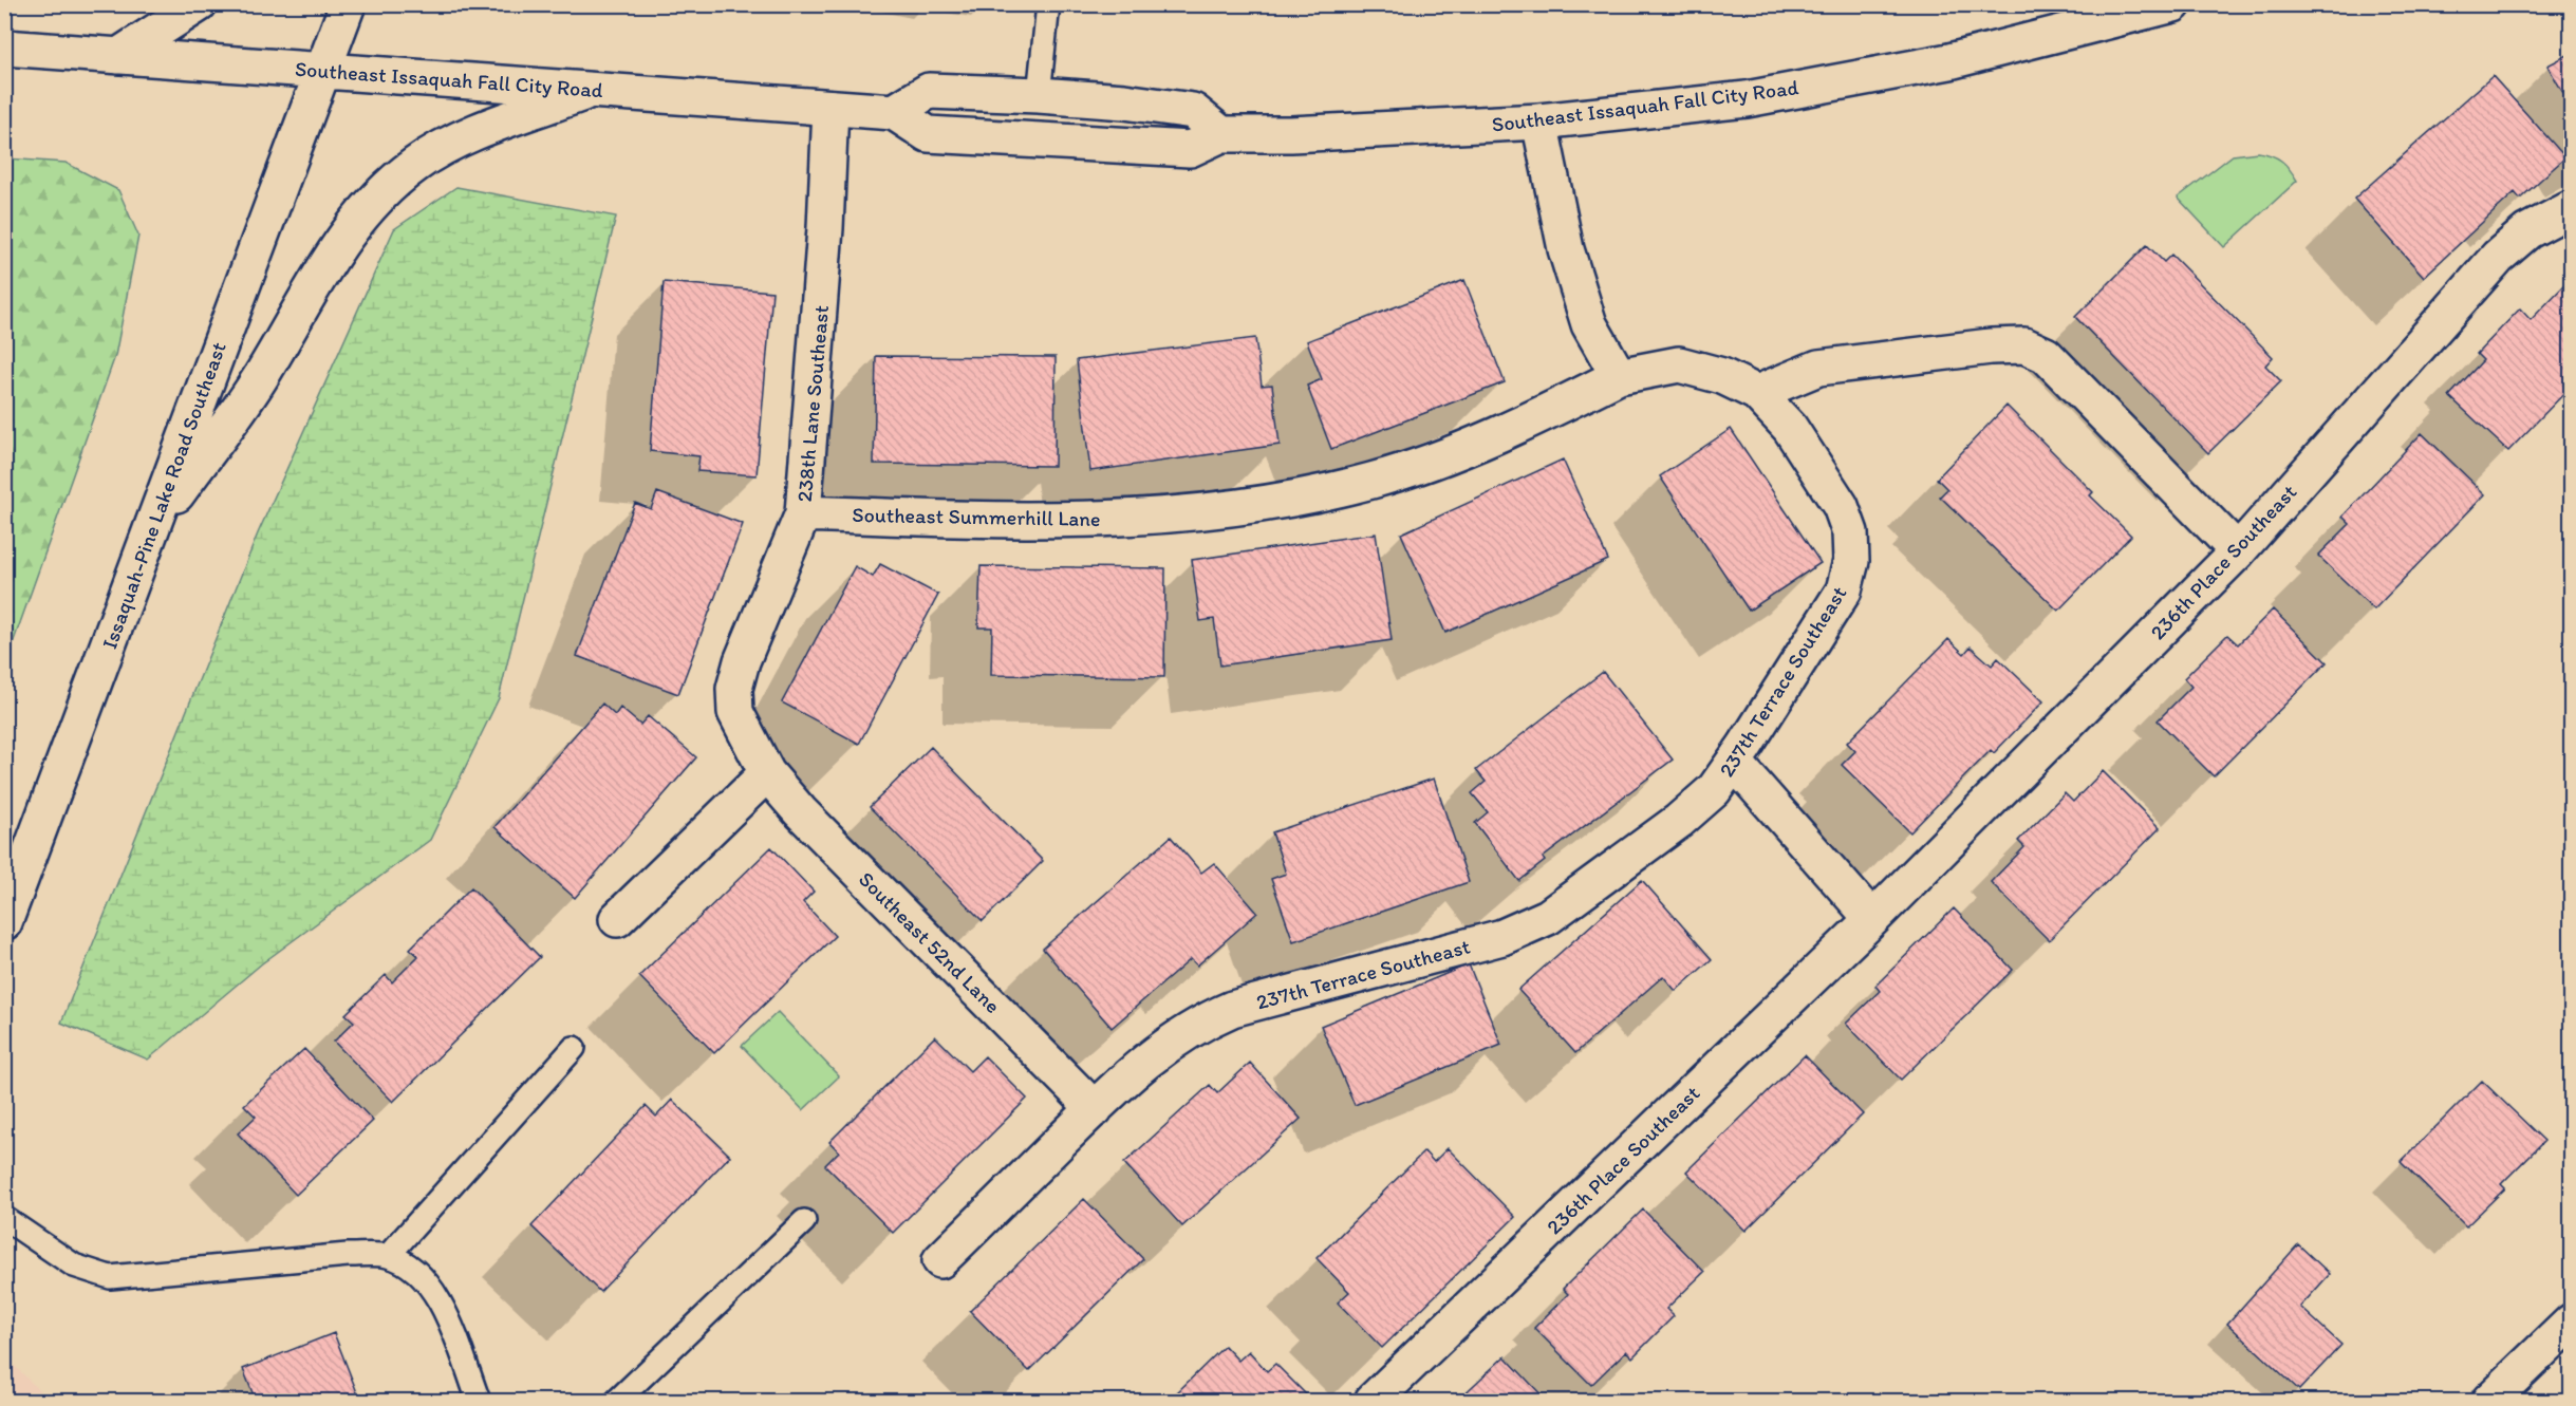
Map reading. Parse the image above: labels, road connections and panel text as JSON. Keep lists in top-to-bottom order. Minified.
{"streets":{"street":["Southeast Issaquah Fall City Road","238th Lane Southeast","Issaquah-Pine Lake Road Southeast","Southeast Summerhill Lane","236th Place Southeast","237th Terrace Southeast","Southeast 52nd Lane"]},"crossings":[["Southeast Issaquah Fall City Road","238th Lane Southeast"],["Southeast Issaquah Fall City Road","Issaquah-Pine Lake Road Southeast"],["238th Lane Southeast","Southeast Summerhill Lane"],["238th Lane Southeast","Southeast 52nd Lane"],["Southeast Summerhill Lane","237th Terrace Southeast"],["237th Terrace Southeast","Southeast 52nd Lane"]]}
